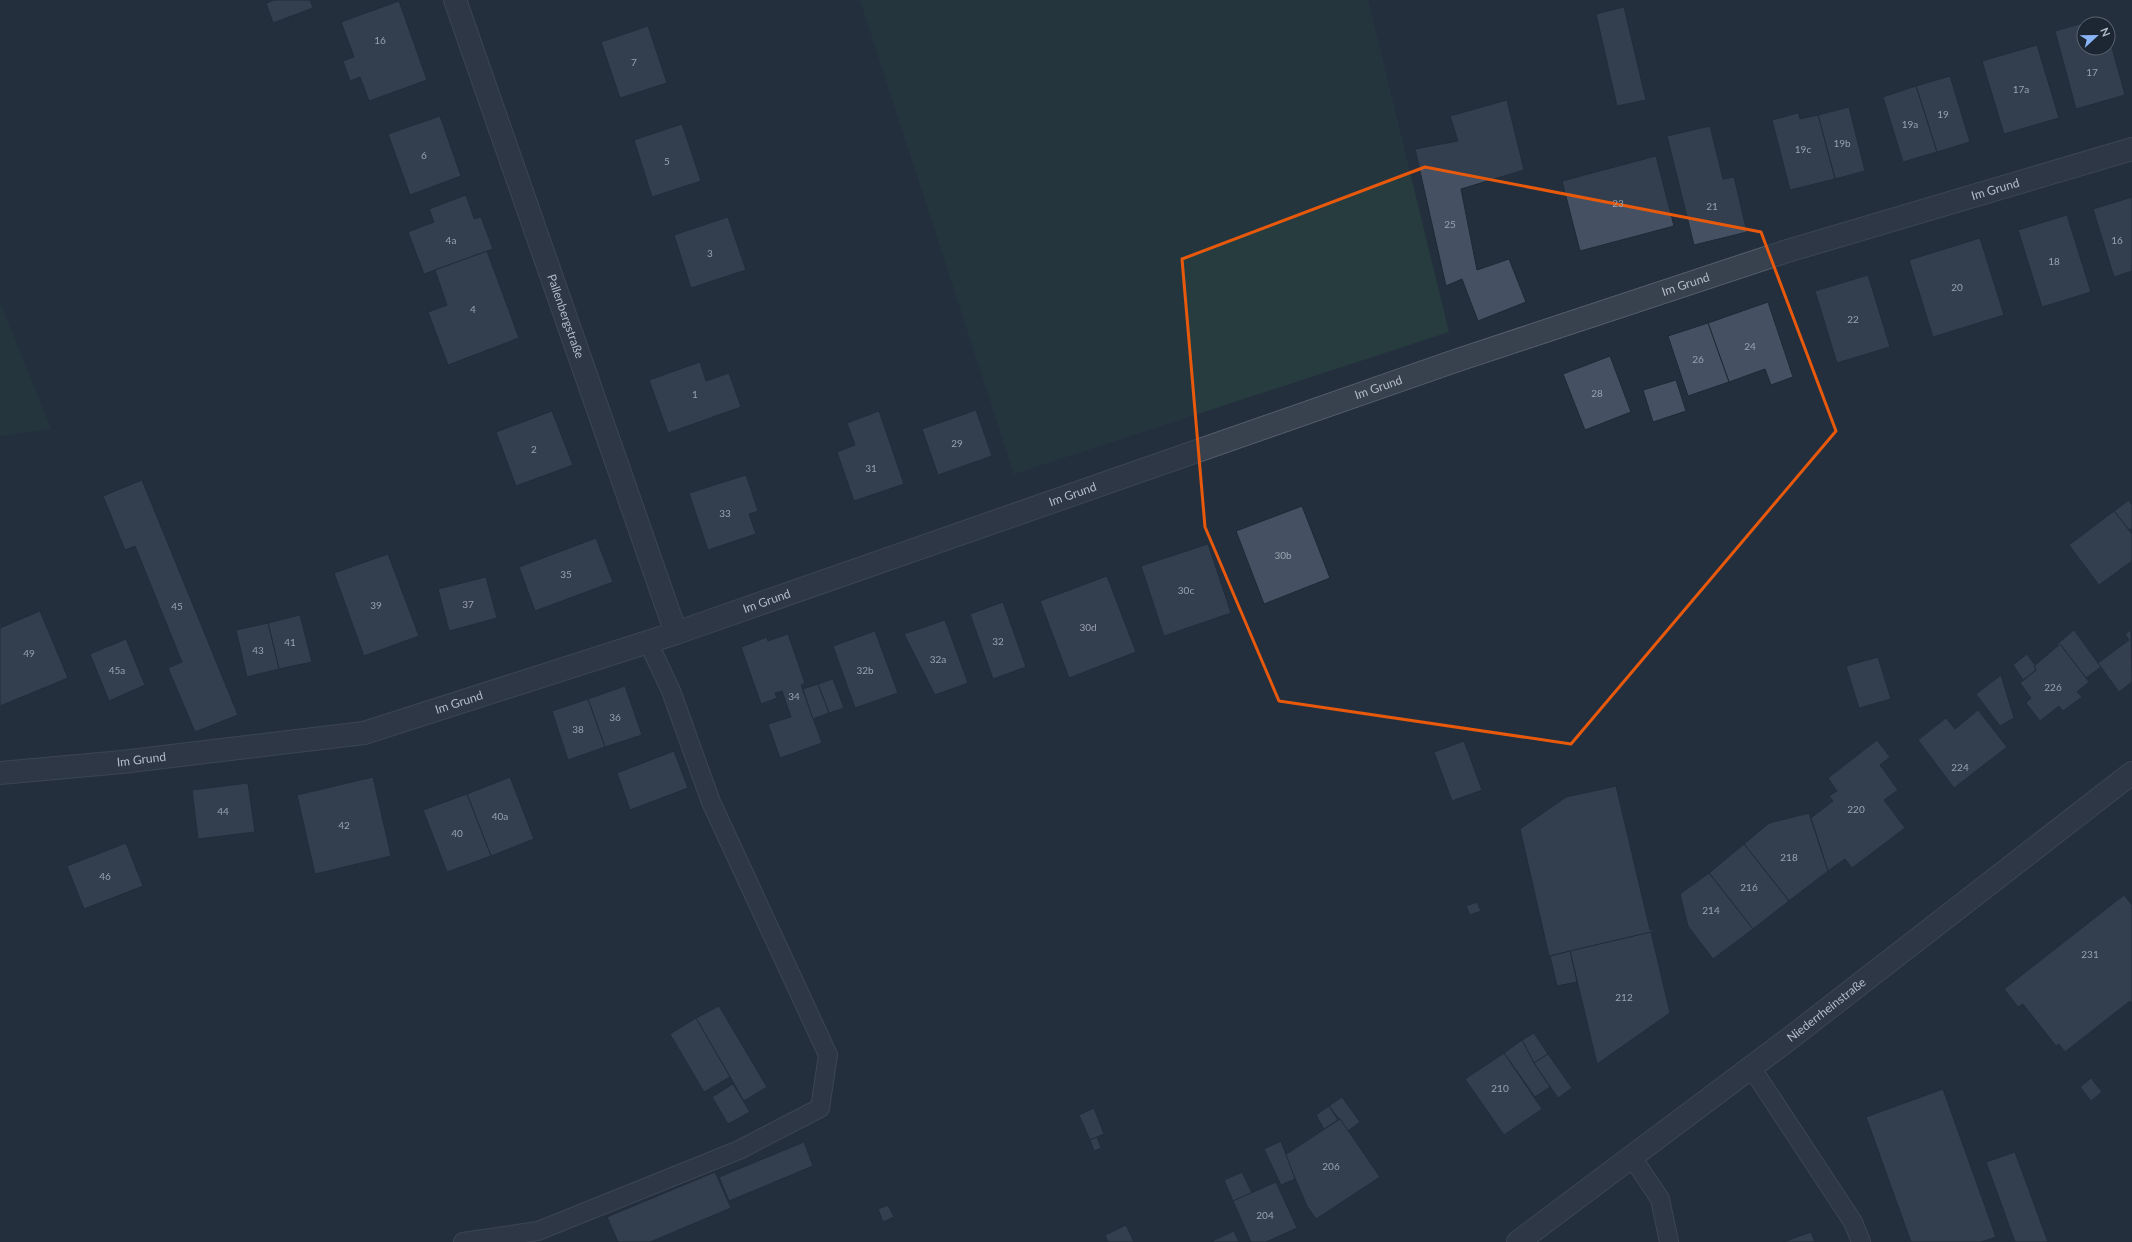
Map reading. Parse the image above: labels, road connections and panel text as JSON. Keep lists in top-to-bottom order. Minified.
{"streets":{"street":["Im Grund","Pallenbergstraße","Niederrheinstraße"]},"crossings":[["Im Grund","Pallenbergstraße"]],"house_numbers":["16","7","17","17a","19","19a","19b","19c","6","5","23","21","25","4a","16","3","18","20","4","22","24","26","28","1","29","2","31","33","30b","35","30c","37","39","45","30d","32","41","43","49","32a","45a","32b","226","34","36","38","224","220","44","40a","42","40","218","46","216","214","231","212","210","206","204"],"north":"right"}
